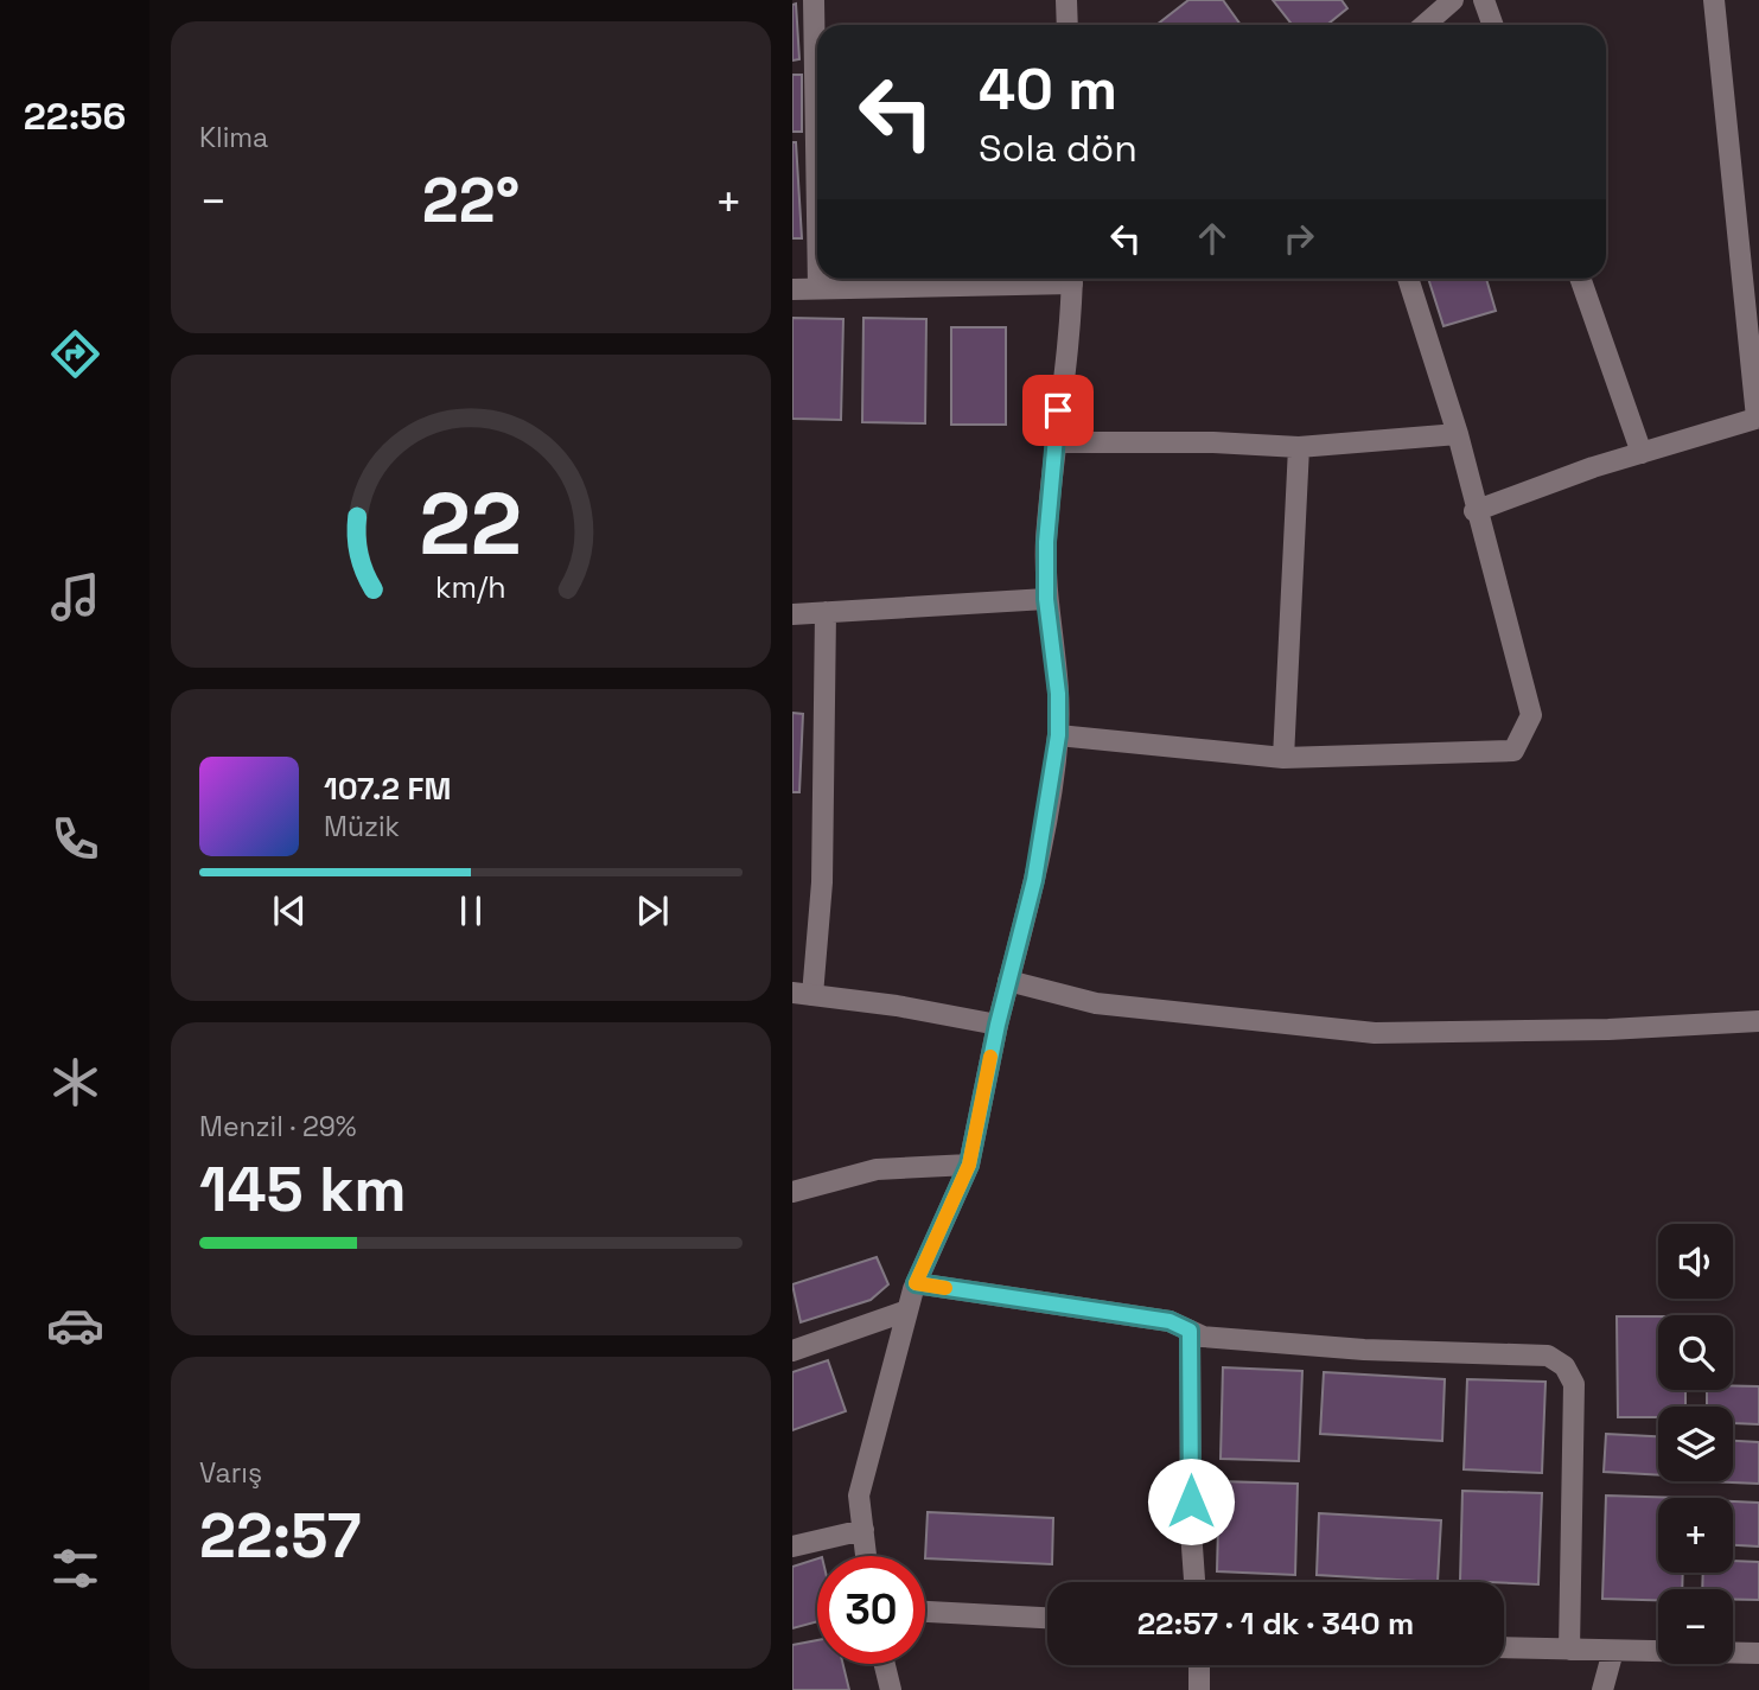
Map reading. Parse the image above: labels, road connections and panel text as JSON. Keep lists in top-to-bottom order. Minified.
{"page":{"tabs":"22:56","tile":["Klima",["Menzil · 29%","145 km"],["Varış","22:57"]],"turn":["40 m","Sola dön"],"heat":["−","22°","+"],"song":["107.2 FM","Müzik"],"map_buttons":["+","−"],"limit":"30","trip":"22:57 · 1 dk · 340 m","gauge":["22","km/h"]}}
